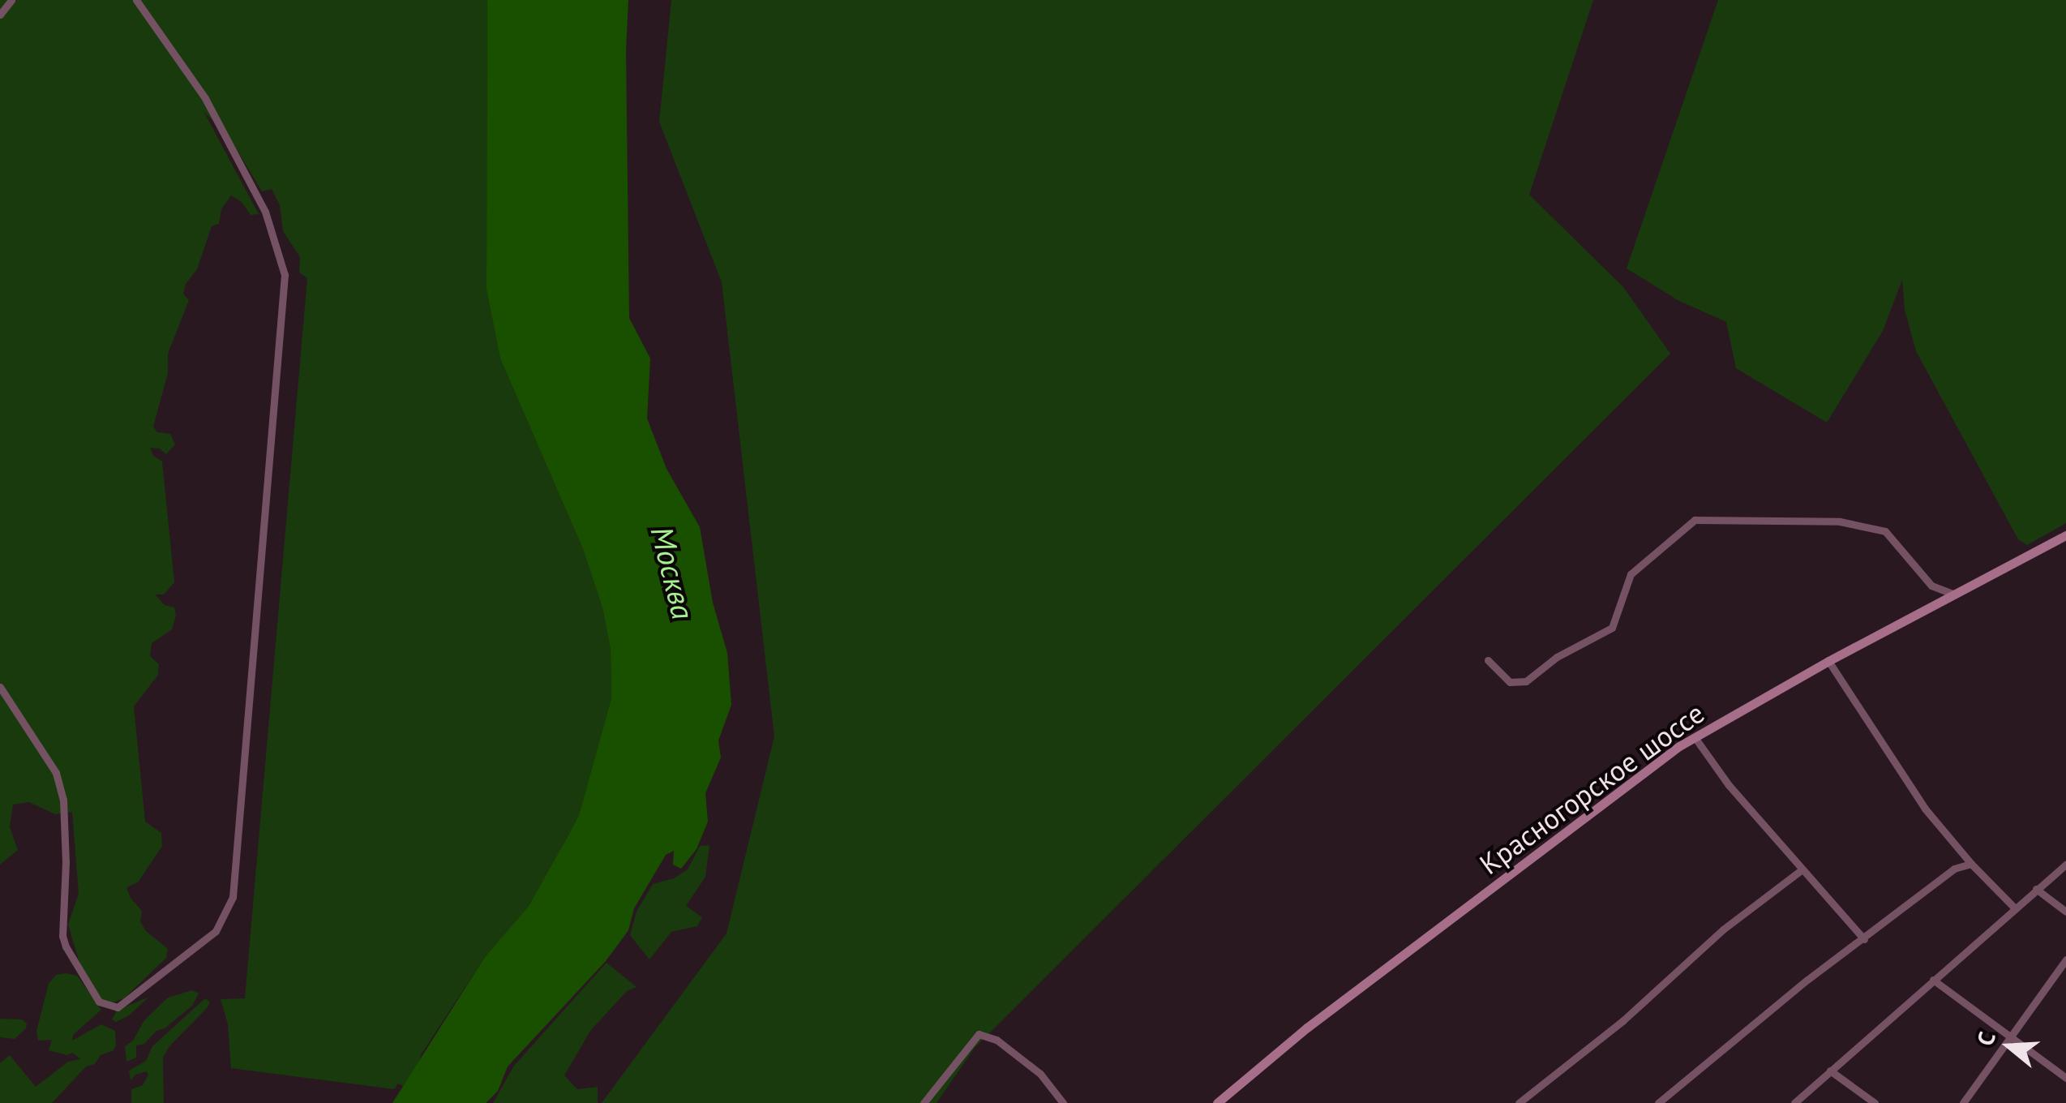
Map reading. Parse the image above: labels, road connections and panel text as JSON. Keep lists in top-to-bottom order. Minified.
{"streets":{"street":["Красногорское шоссе"]},"water":["Москва"],"north":"left"}
